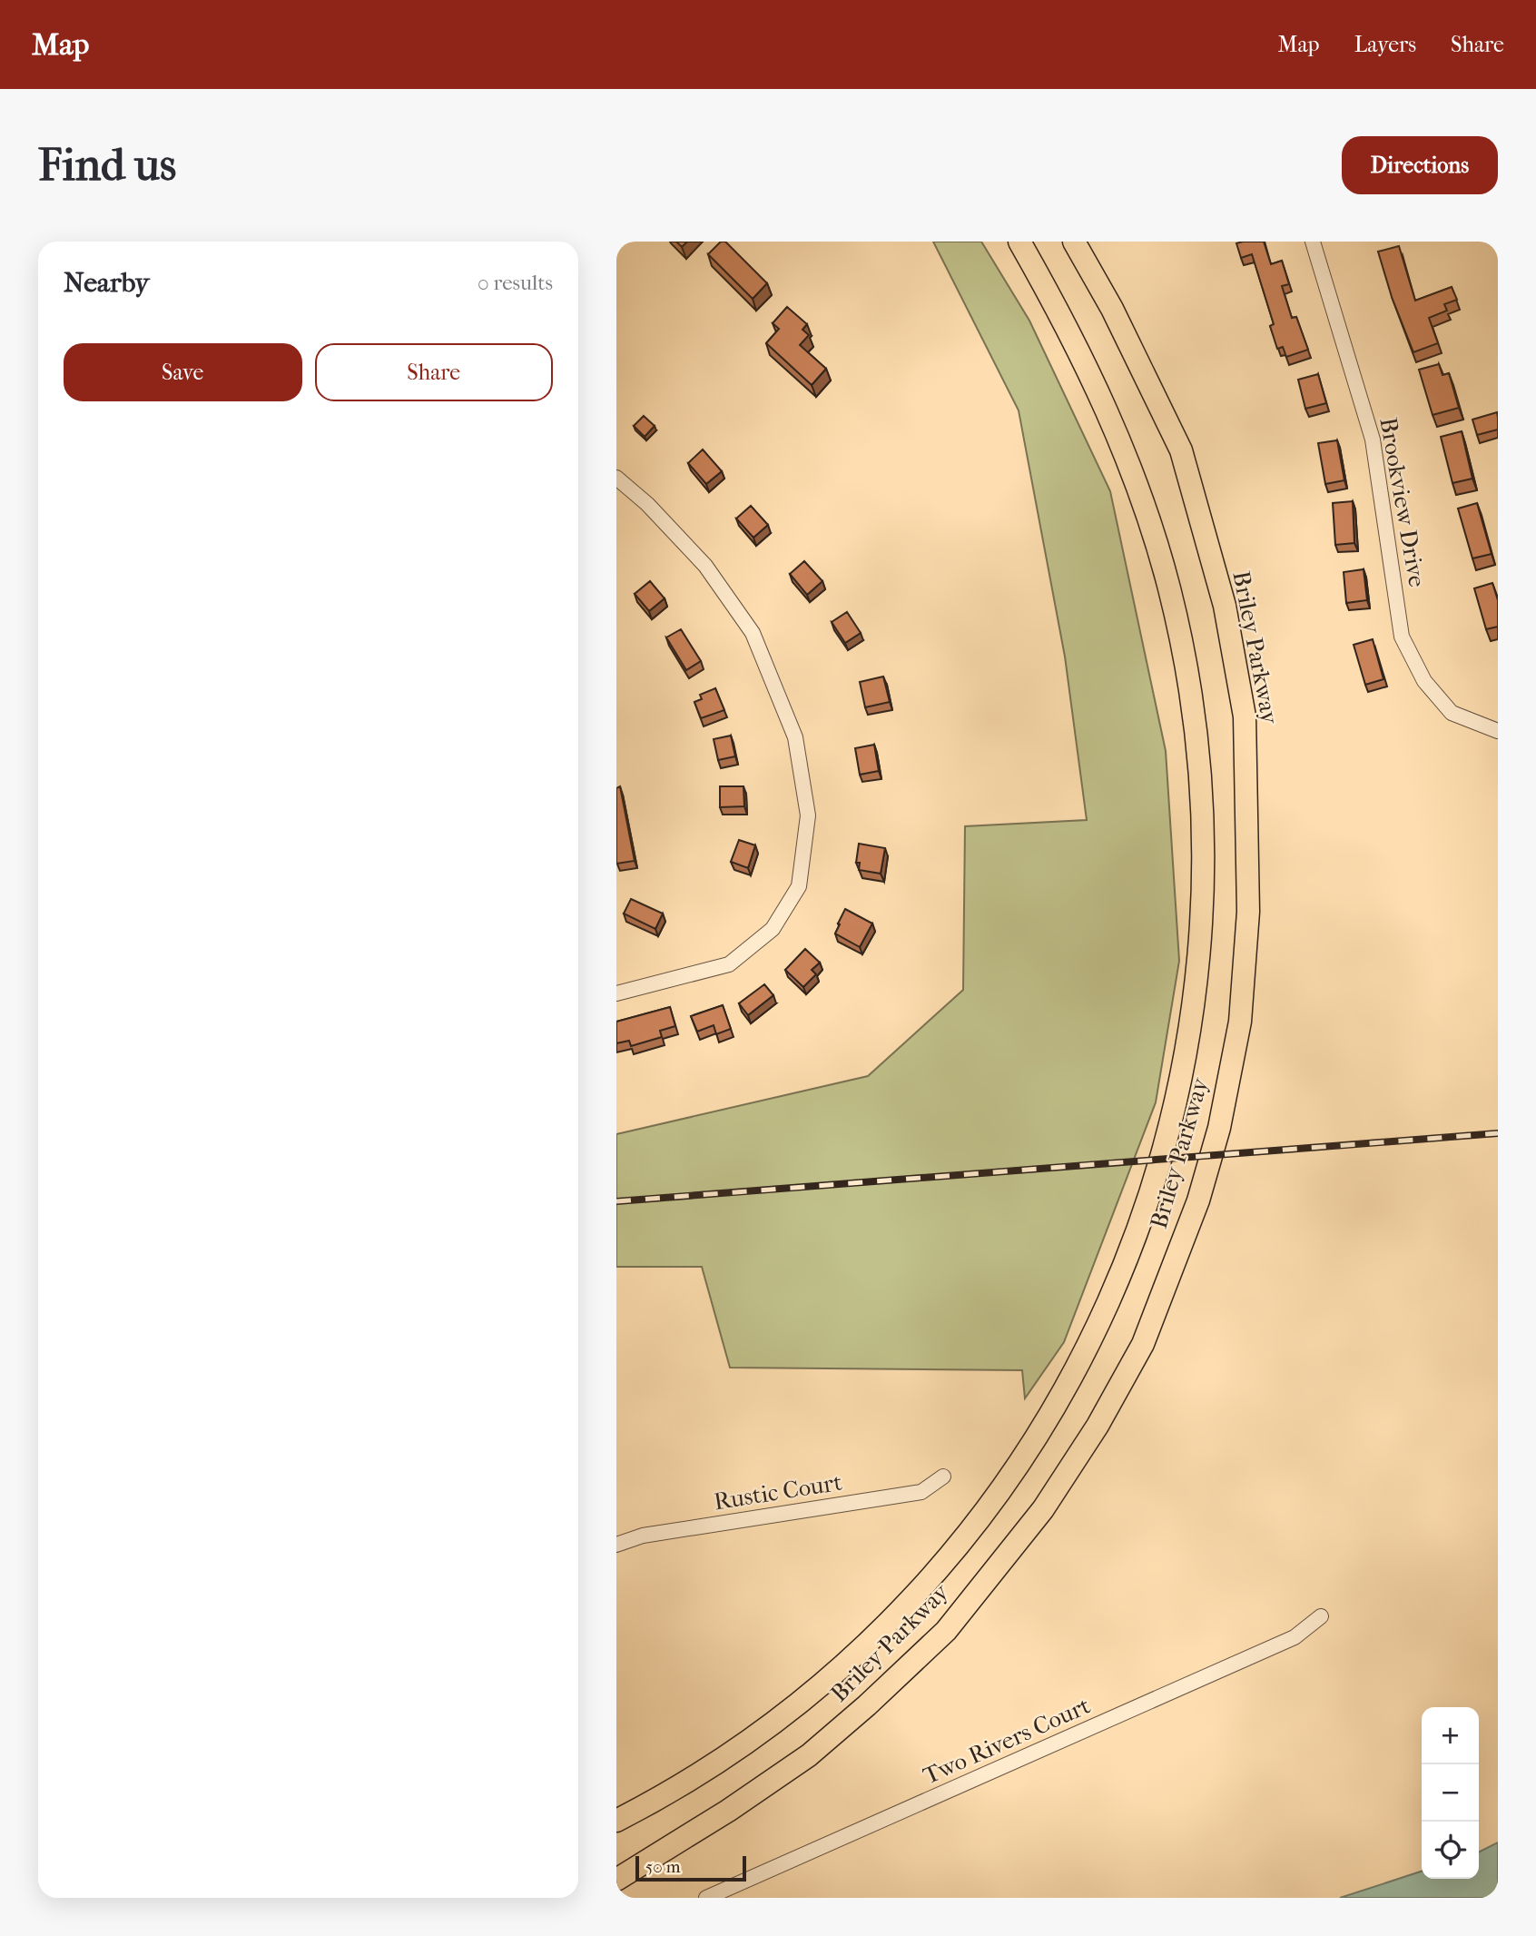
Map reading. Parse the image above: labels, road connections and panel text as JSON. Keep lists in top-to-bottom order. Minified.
{"streets":{"highway":["Briley Parkway"],"street":["Brookview Drive","Rustic Court","Two Rivers Court"]},"scale_bar":"50 m","page":{"header":"Map","nav":["Map","Layers","Share"],"buttons":["Directions",["Save","Share"]],"title":"Find us","heading":["Nearby","0 results"],"map_buttons":["+","−"],"scale":"50 m"}}
